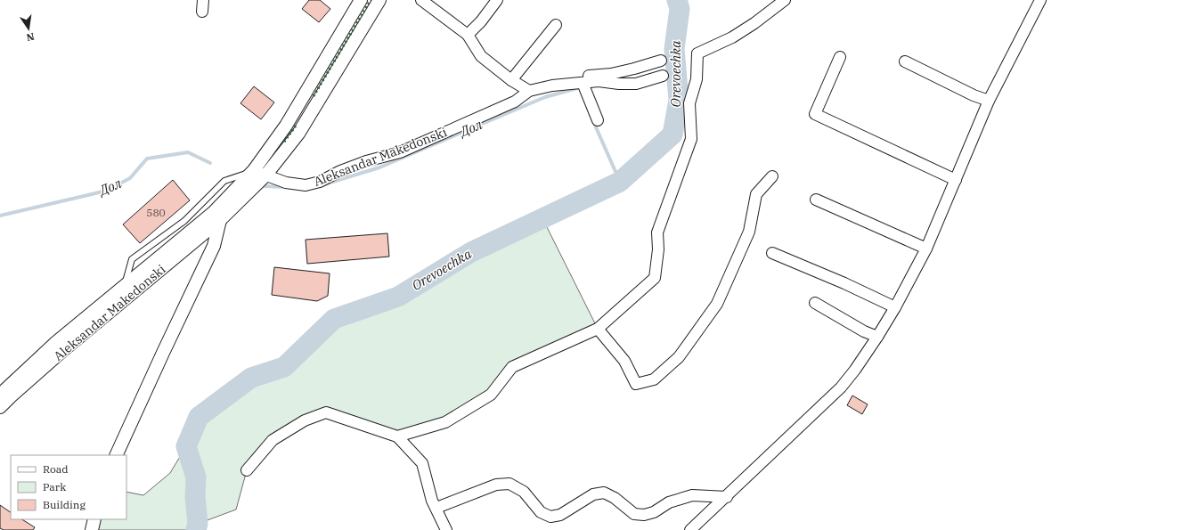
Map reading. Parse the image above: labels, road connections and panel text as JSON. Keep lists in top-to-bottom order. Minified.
{"streets":{"street":["Aleksandar Makedonski"]},"water":["Orevoechka","Дол"],"house_numbers":["580"],"legend":["Road","Park","Building"],"north":"bottom"}
